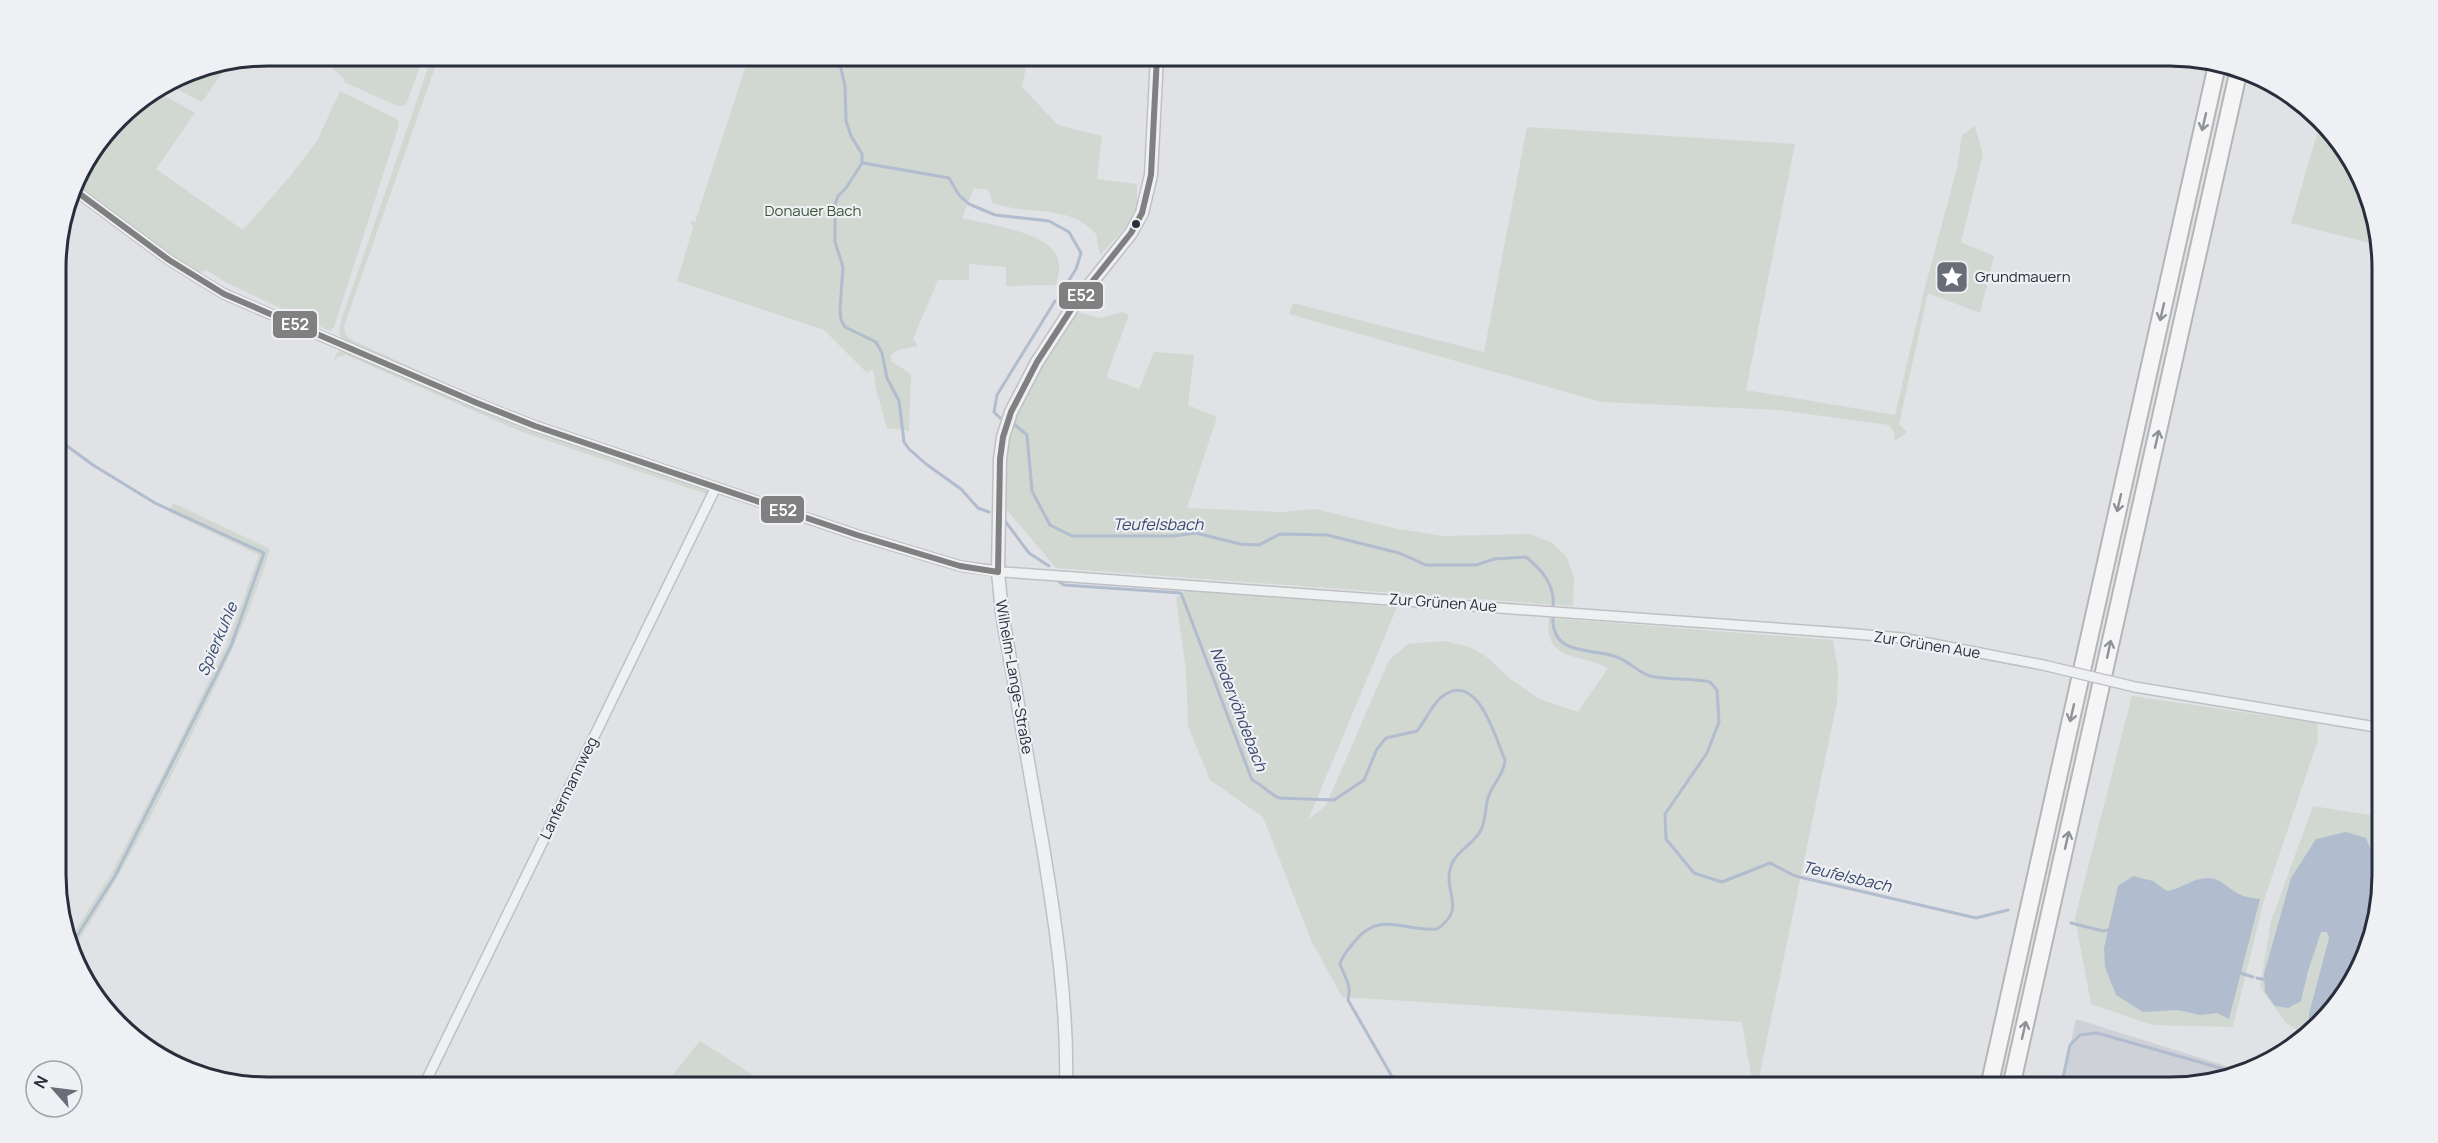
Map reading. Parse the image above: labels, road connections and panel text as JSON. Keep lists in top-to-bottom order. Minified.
{"streets":{"street":["Zur Grünen Aue","Wilhelm-Lange-Straße","Lanfermannweg"]},"crossings":[["Zur Grünen Aue","Wilhelm-Lange-Straße"],["Zur Grünen Aue","Lanfermannweg"]],"water":["Teufelsbach","Spierkuhle","Niedervöhdebach"],"parks":["Donauer Bach"],"places":{"place":["Grundmauern"]},"lines":["transit line E52"],"north":"top left"}
